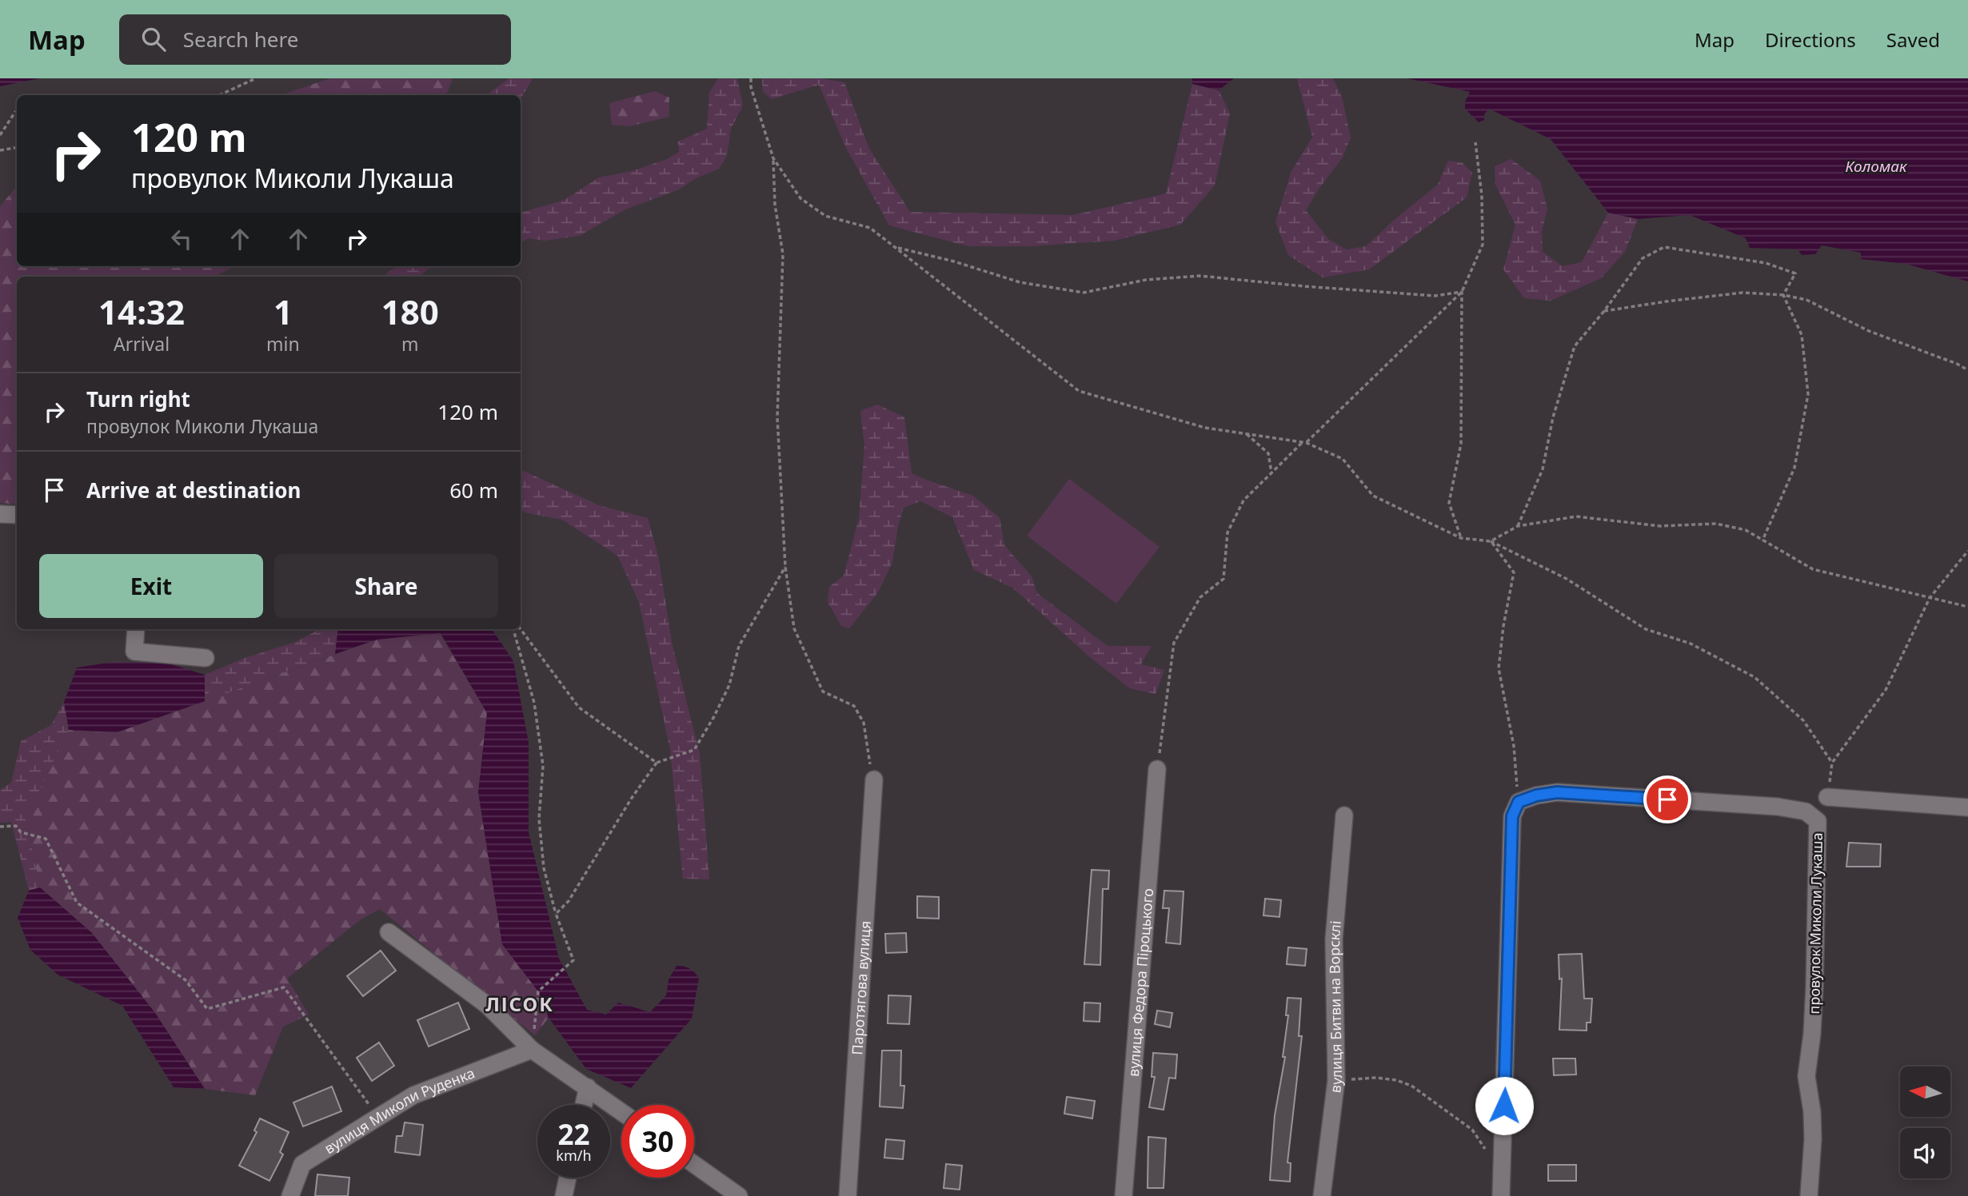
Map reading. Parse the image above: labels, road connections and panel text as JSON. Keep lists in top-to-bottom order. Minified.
{"streets":{"street":["провулок Миколи Лукаша","вулиця Федора Піроцького","Паротягова вулиця","вулиця Битви на Ворсклі","вулиця Миколи Руденка"]},"districts":["ЛІСОК"],"water":["Коломак"],"north":"left","page":{"header":"Map","search":"Search here","nav":["Map","Directions","Saved"],"turn":["120 m","провулок Миколи Лукаша"],"eta":["14:32","Arrival","1","min","180","m"],"list":[{"name":"Turn right","note":"провулок Миколи Лукаша","value":"120 m"},{"name":"Arrive at destination","value":"60 m"}],"buttons":["Exit","Share"],"speed":"22 km/h","limit":"30"}}
